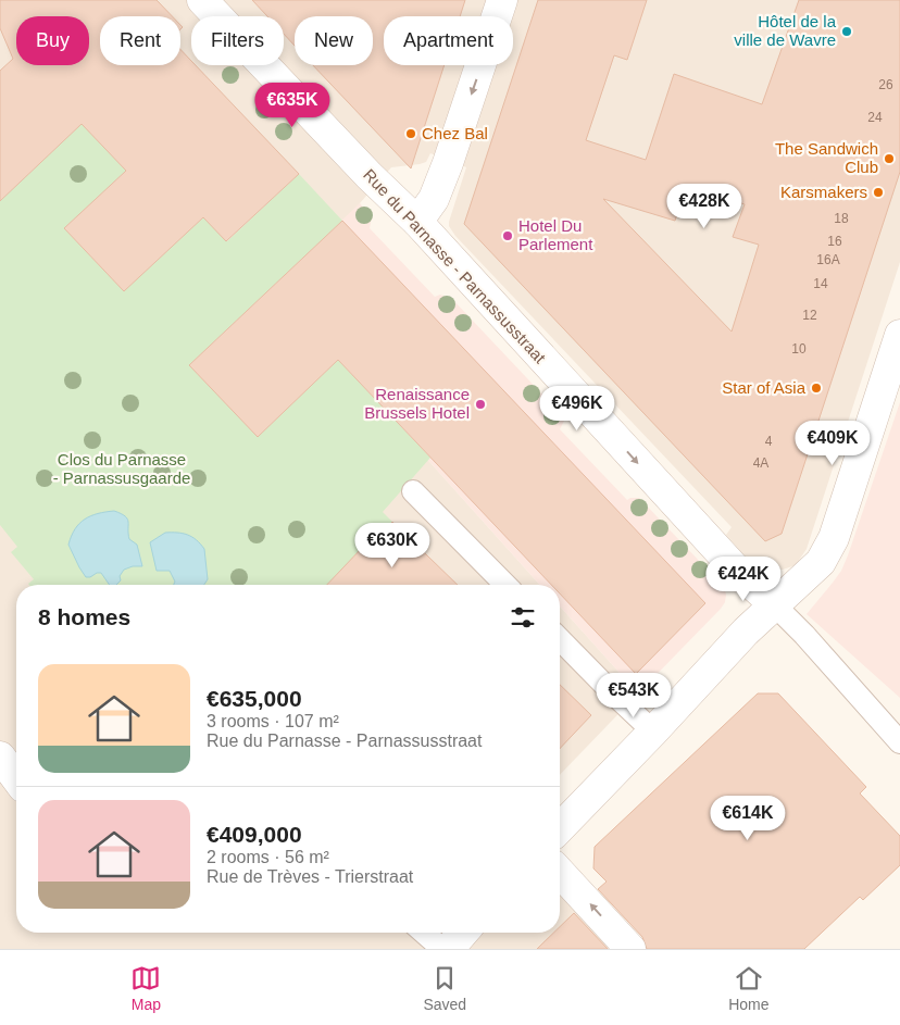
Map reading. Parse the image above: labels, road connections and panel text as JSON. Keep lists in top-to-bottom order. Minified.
{"streets":{"street":["Rue du Parnasse - Parnassusstraat"]},"one_way":["Rue du Parnasse - Parnassusstraat"],"parks":["Clos du Parnasse - Parnassusgaarde"],"places":["Hôtel de la ville de Wavre","Chez Bal","The Sandwich Club","Karsmakers","Hotel Du Parlement","Star of Asia","Renaissance Brussels Hotel"],"house_numbers":["26","24","18","16","16A","14","12","10","4","4A"],"page":{"chip":["Buy","Rent","Filters","New","Apartment"],"price":["€635K","€428K","€496K","€409K","€630K","€424K","€543K","€614K"],"heading":"8 homes","list":[{"name":"€635,000","note":"3 rooms · 107 m² · Rue du Parnasse - Parnassusstraat"},{"name":"€409,000","note":"2 rooms · 56 m² · Rue de Trèves - Trierstraat"}],"tabs":["Map","Saved","Home"]}}
